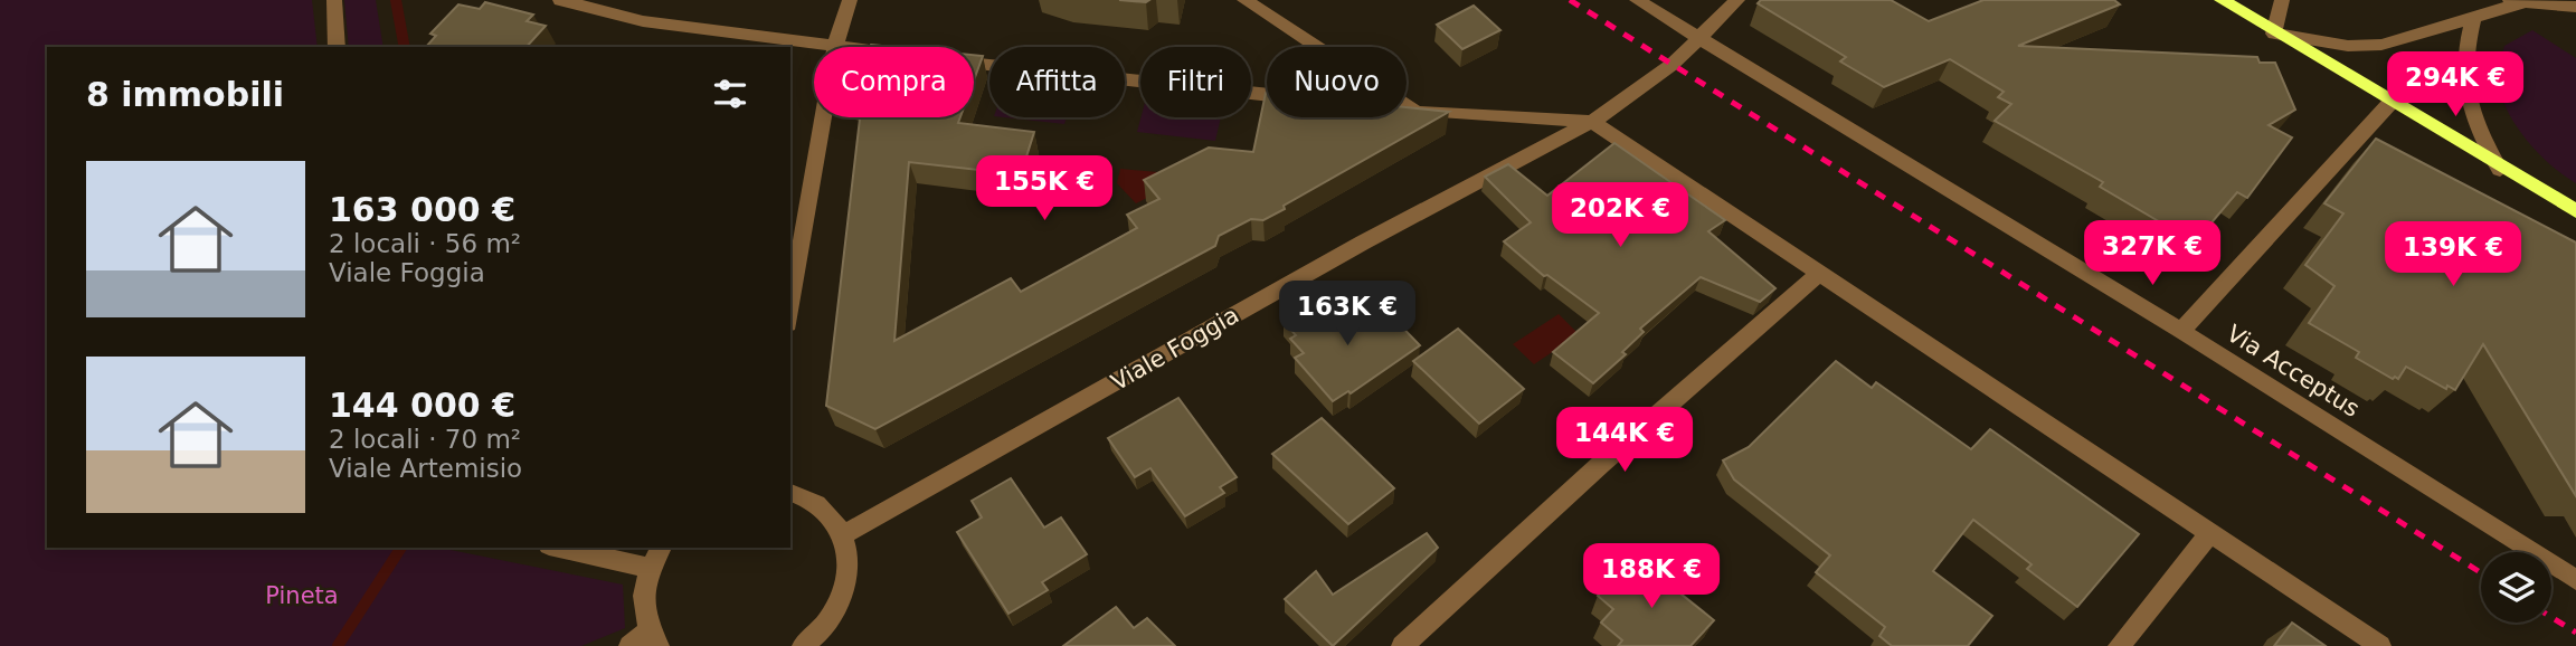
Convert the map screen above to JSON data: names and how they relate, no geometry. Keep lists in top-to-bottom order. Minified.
{"streets":{"street":["Viale Foggia","Via Acceptus"]},"crossings":[["Viale Foggia","Via Acceptus"]],"parks":["Pineta"],"page":{"chip":["Compra","Affitta","Filtri","Nuovo"],"heading":"8 immobili","price":["294K €","155K €","202K €","327K €","139K €","163K €","144K €","188K €"],"list":[{"name":"163 000 €","note":"2 locali · 56 m² · Viale Foggia"},{"name":"144 000 €","note":"2 locali · 70 m² · Viale Artemisio"}]}}
